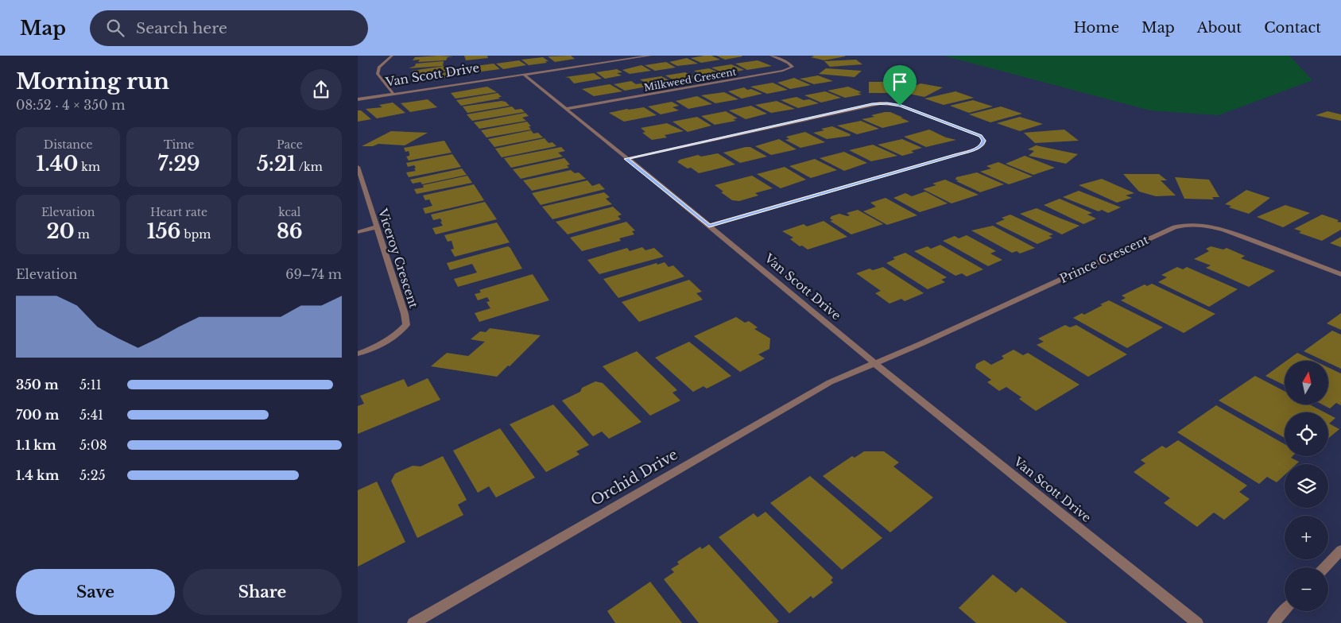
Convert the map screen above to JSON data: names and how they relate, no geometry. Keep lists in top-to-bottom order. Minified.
{"streets":{"street":["Van Scott Drive","Milkweed Crescent","Viceroy Crescent","Prince Crescent","Orchid Drive"]},"crossings":[["Van Scott Drive","Milkweed Crescent"],["Van Scott Drive","Prince Crescent"],["Van Scott Drive","Orchid Drive"],["Prince Crescent","Orchid Drive"]],"north":"top","page":{"header":"Map","search":"Search here","nav":["Home","Map","About","Contact"],"heading":["Morning run","08:52 · 4 × 350 m"],"stats":[["Distance","1.40 km"],["Time","7:29"],["Pace","5:21 /km"],["Elevation","20 m"],["Heart rate","156 bpm"],["kcal","86"]],"chart":["Elevation","69–74 m"],"map_buttons":["+","−"],"list":[{"name":"350 m","note":"5:11"},{"name":"700 m","note":"5:41"},{"name":"1.1 km","note":"5:08"},{"name":"1.4 km","note":"5:25"}],"buttons":["Save","Share"]}}
